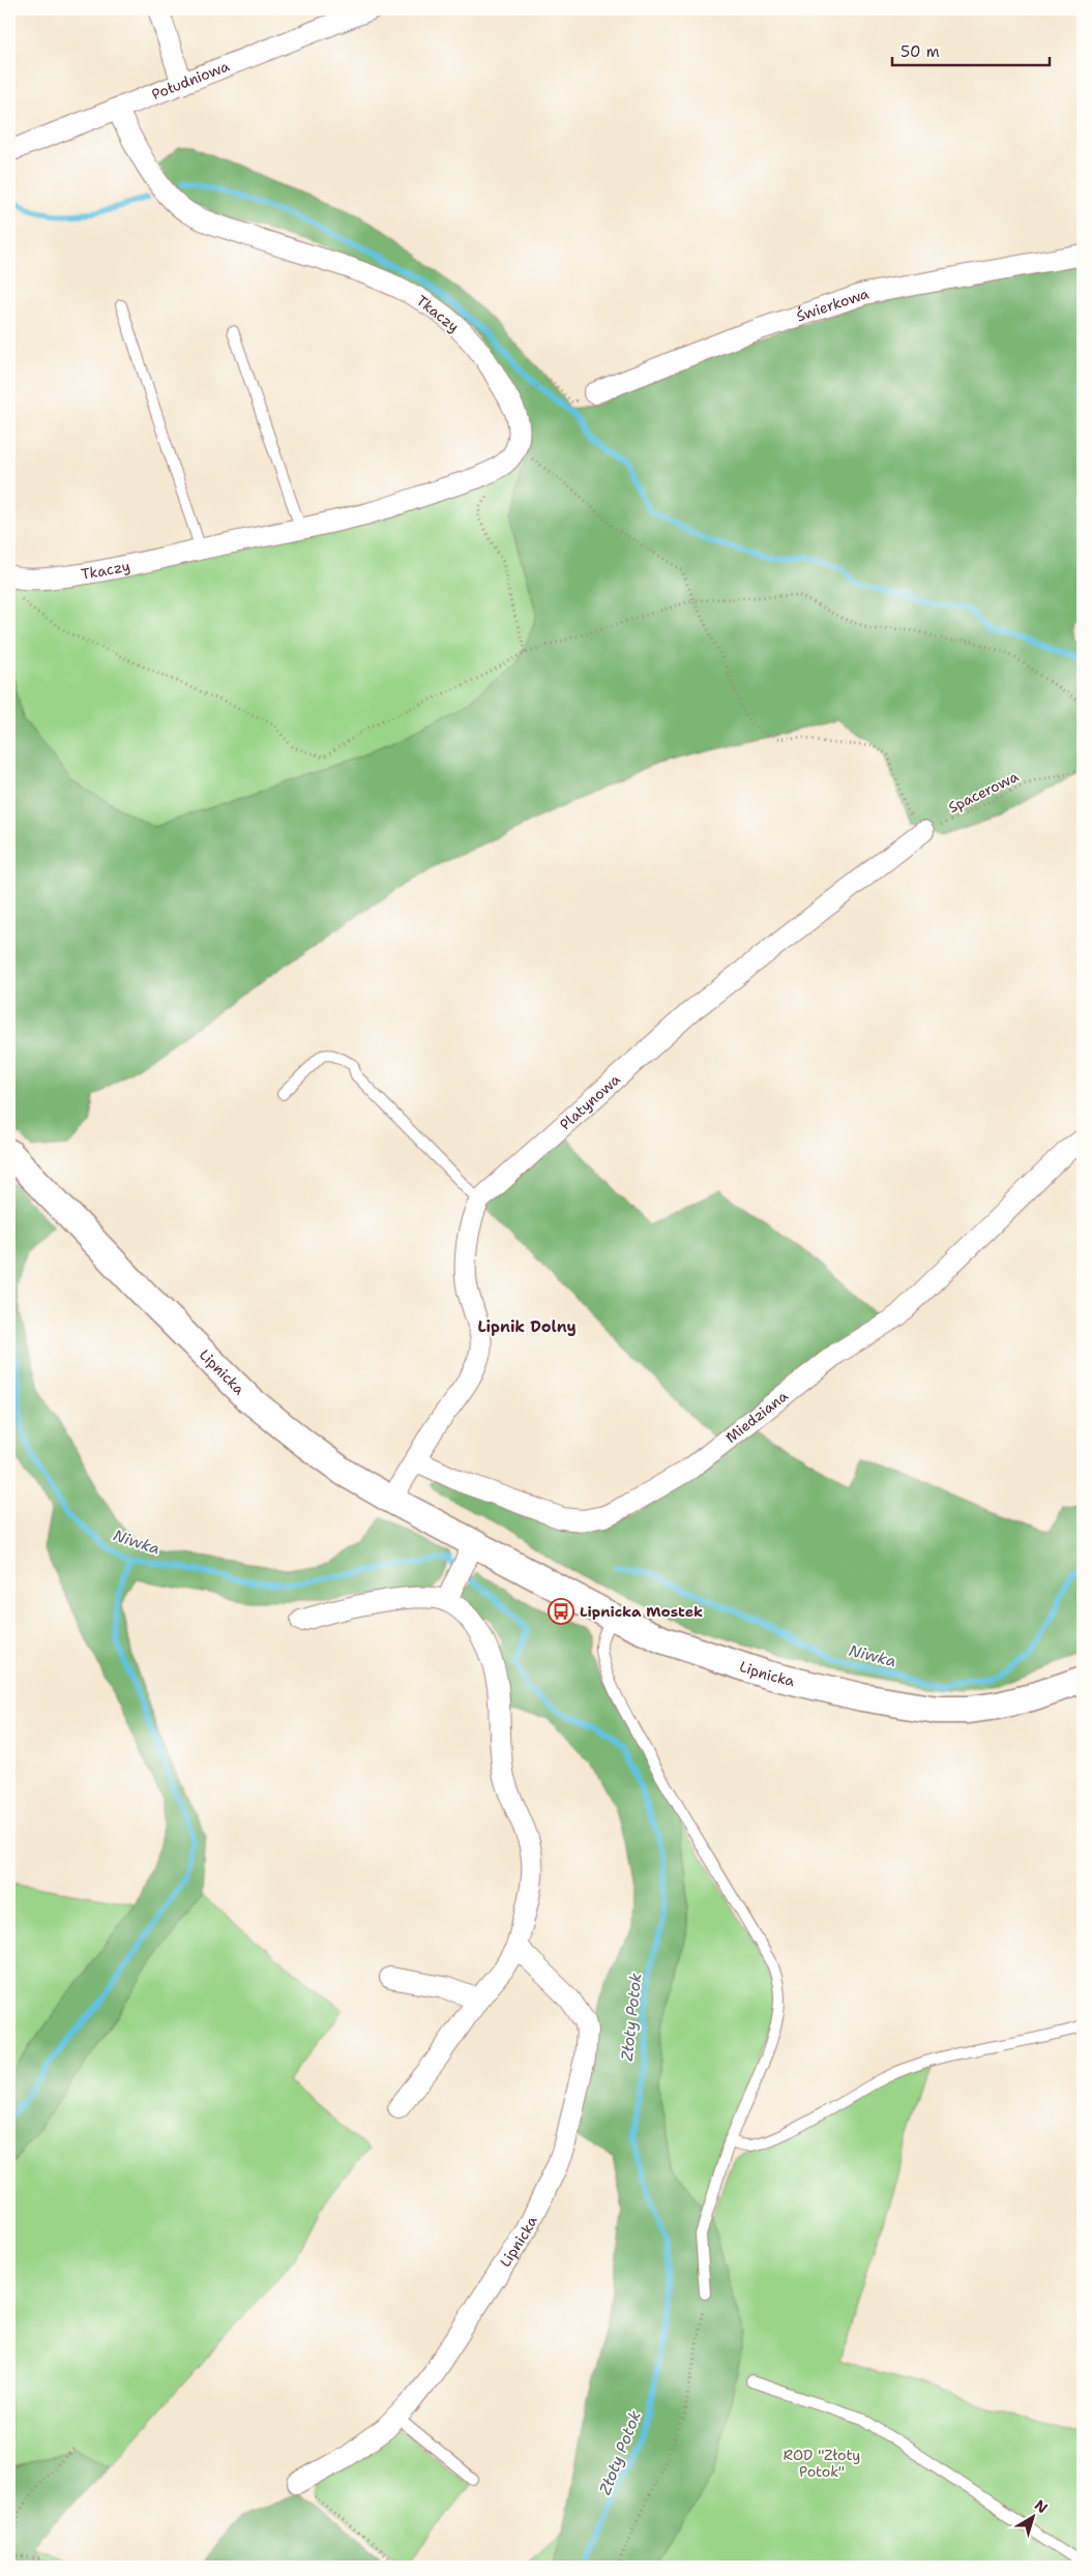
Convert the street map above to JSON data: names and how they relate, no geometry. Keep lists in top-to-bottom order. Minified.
{"streets":{"street":["Południowa","Świerkowa","Tkaczy","Platynowa","Lipnicka","Miedziana"],"path":["Spacerowa"]},"crossings":[["Południowa","Tkaczy"],["Spacerowa","Platynowa"]],"districts":["Lipnik Dolny"],"water":["Niwka","Złoty Potok"],"parks":["ROD \"Złoty Potok\""],"places":{"bus stop":["Lipnicka Mostek"]},"scale_bar":"50 m","north":"top right"}
